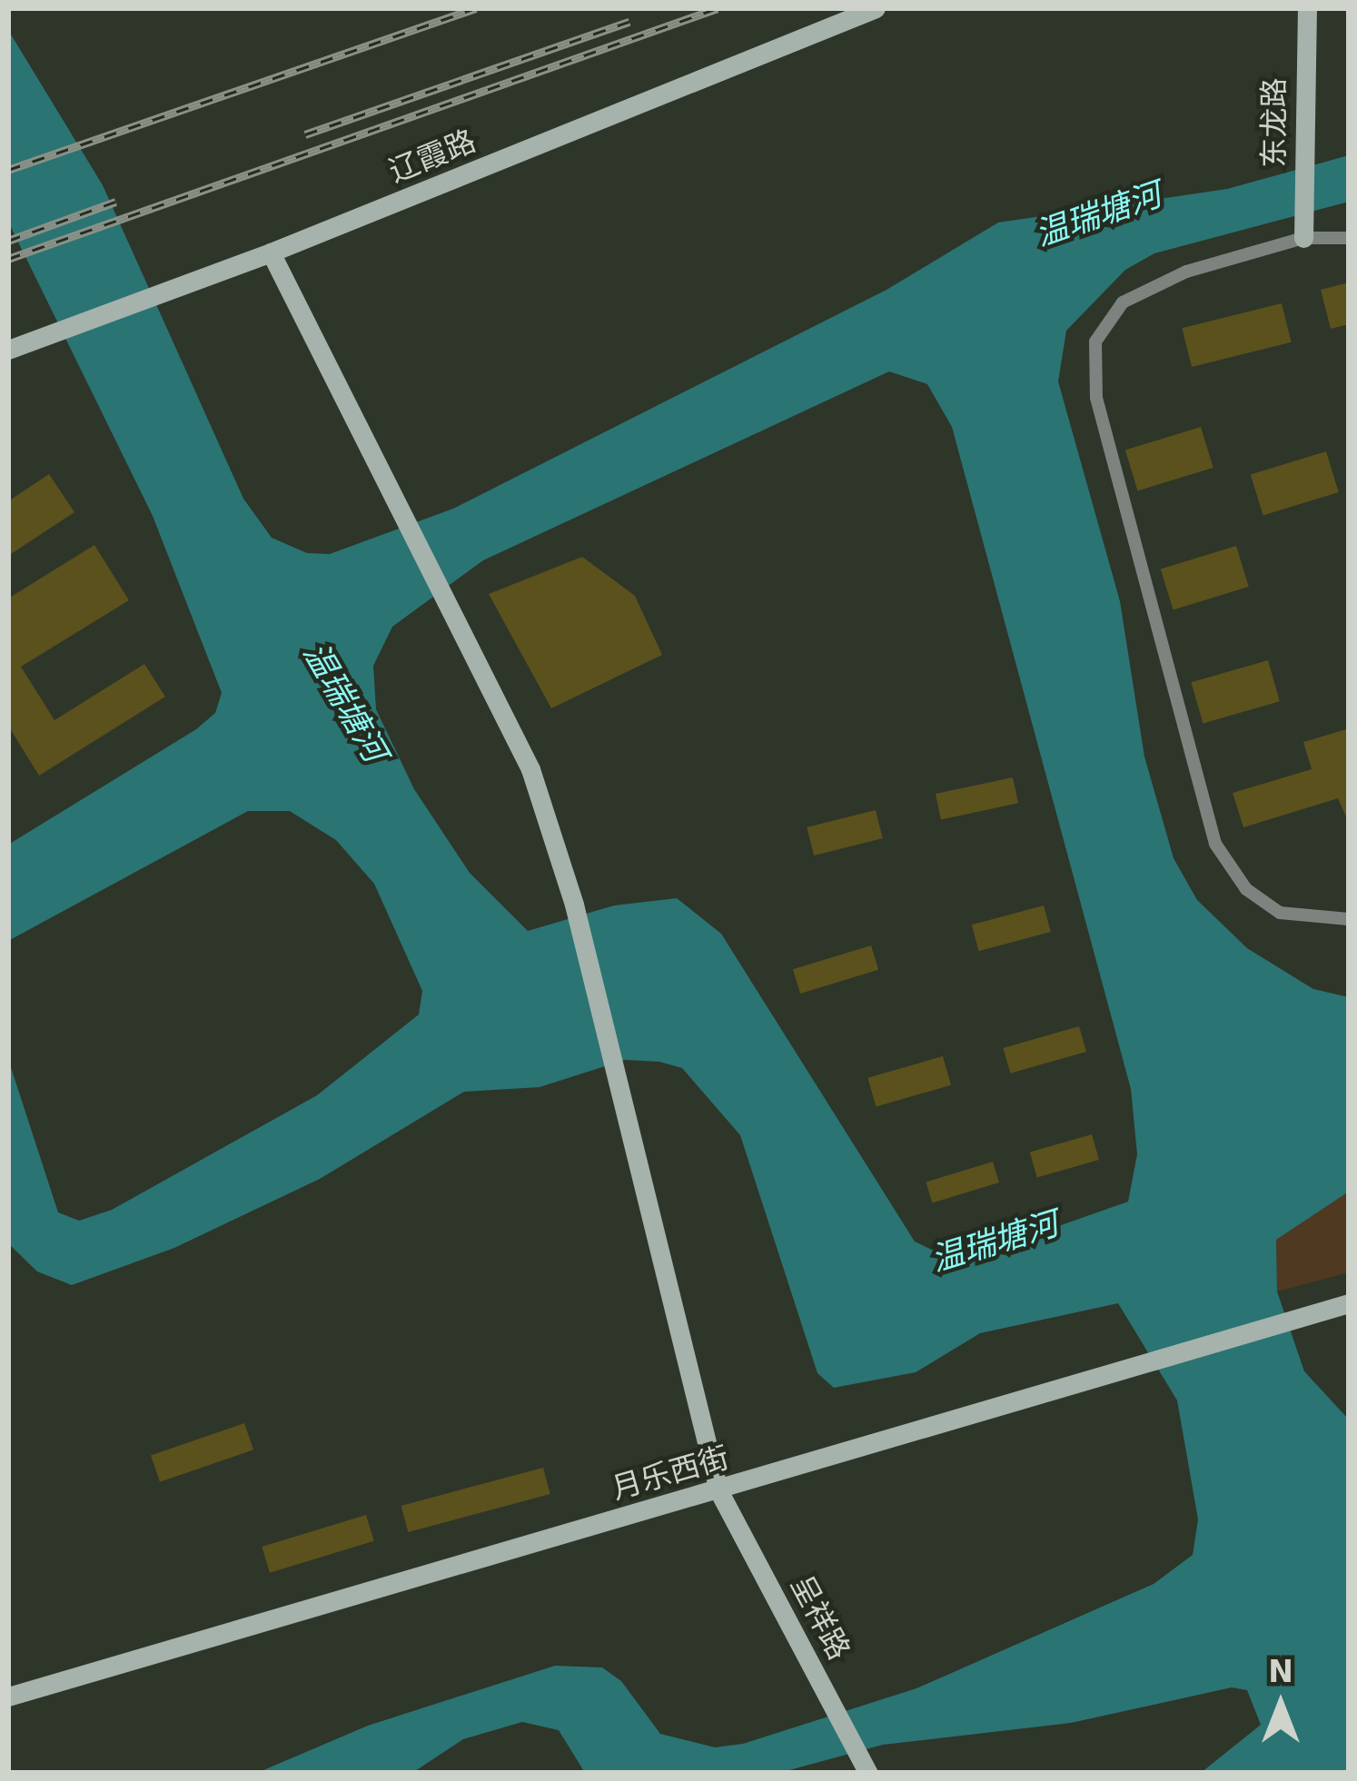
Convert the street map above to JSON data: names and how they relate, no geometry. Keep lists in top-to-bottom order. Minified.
{"streets":{"street":["东龙路","辽霞路","月乐西街","呈祥路"]},"crossings":[["辽霞路","呈祥路"],["月乐西街","呈祥路"]],"water":["温瑞塘河"],"north":"top"}
